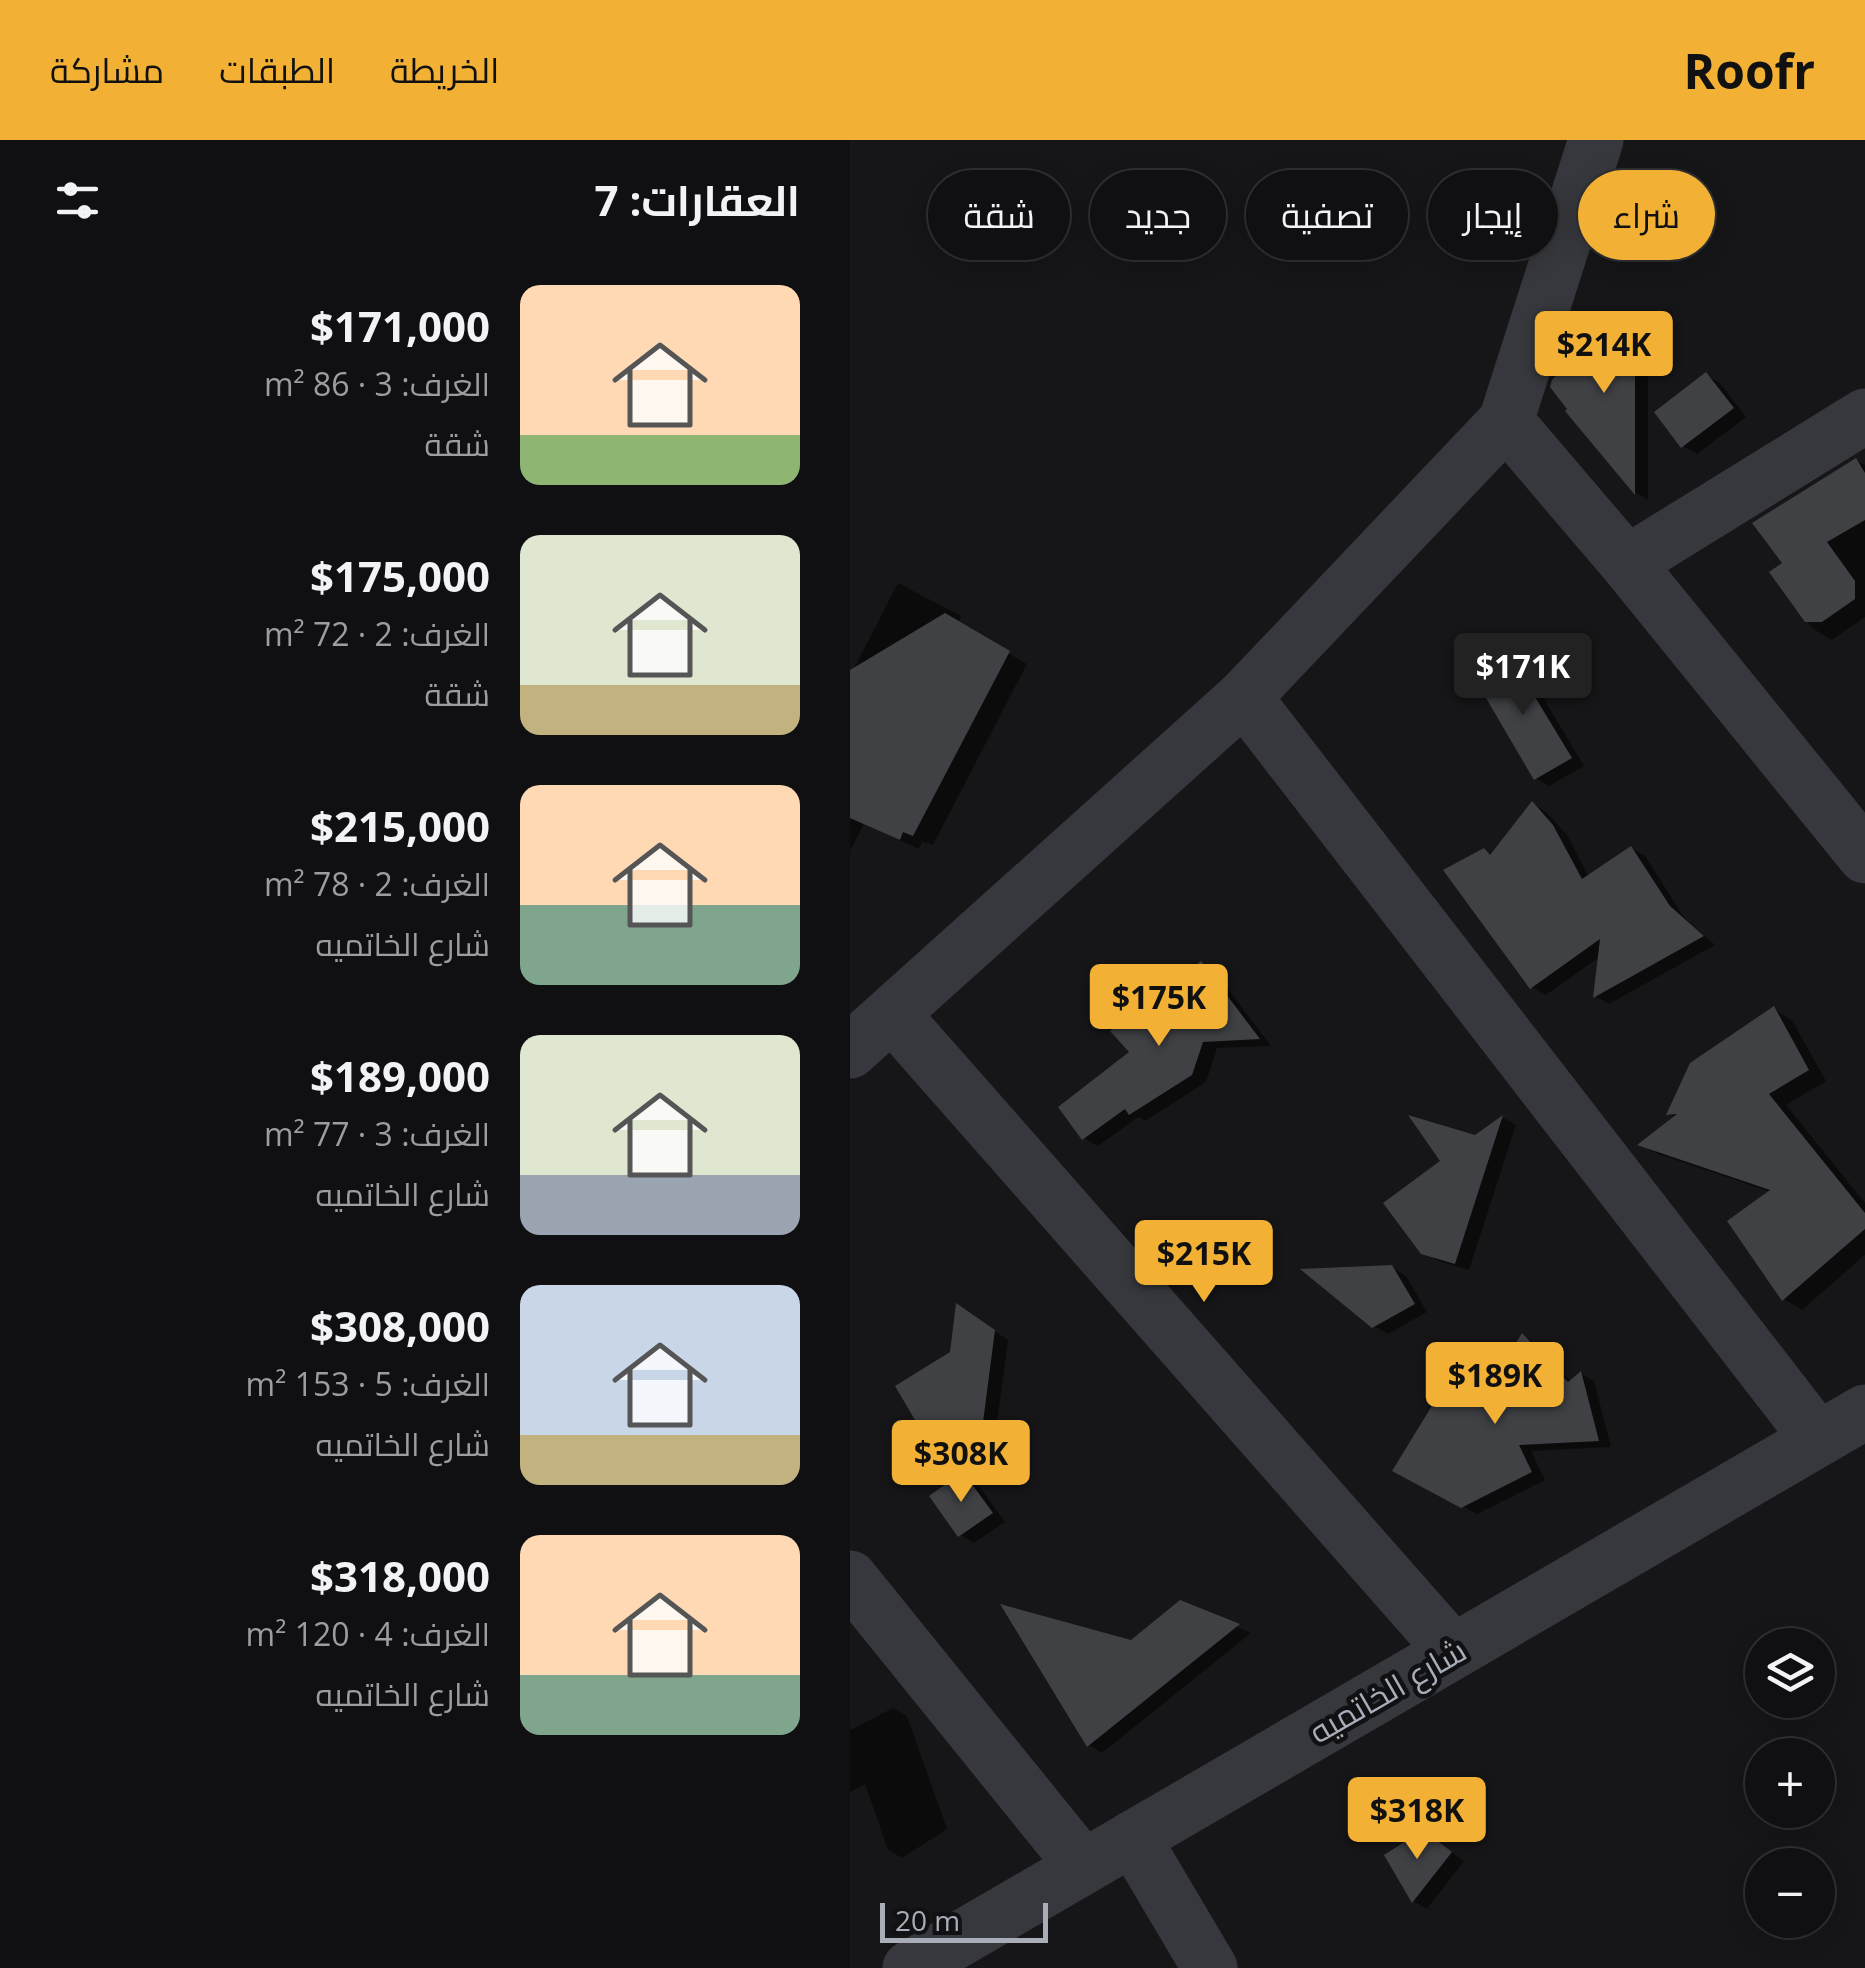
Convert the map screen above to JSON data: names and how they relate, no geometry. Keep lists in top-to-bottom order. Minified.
{"streets":{"street":["شارع الخاتميه"]},"scale_bar":"20 m","page":{"header":"Roofr","nav":["الخريطة","الطبقات","مشاركة"],"heading":"العقارات: 7","chip":["شراء","إيجار","تصفية","جديد","شقة"],"list":[{"name":"$171,000","note":"الغرف: 3 · 86 m² · شقة"},{"name":"$175,000","note":"الغرف: 2 · 72 m² · شقة"},{"name":"$215,000","note":"الغرف: 2 · 78 m² · شارع الخاتميه"},{"name":"$189,000","note":"الغرف: 3 · 77 m² · شارع الخاتميه"},{"name":"$308,000","note":"الغرف: 5 · 153 m² · شارع الخاتميه"},{"name":"$318,000","note":"الغرف: 4 · 120 m² · شارع الخاتميه"}],"price":["$214K","$171K","$175K","$215K","$189K","$308K","$318K"],"map_buttons":["+","−"],"scale":"20 m"}}
